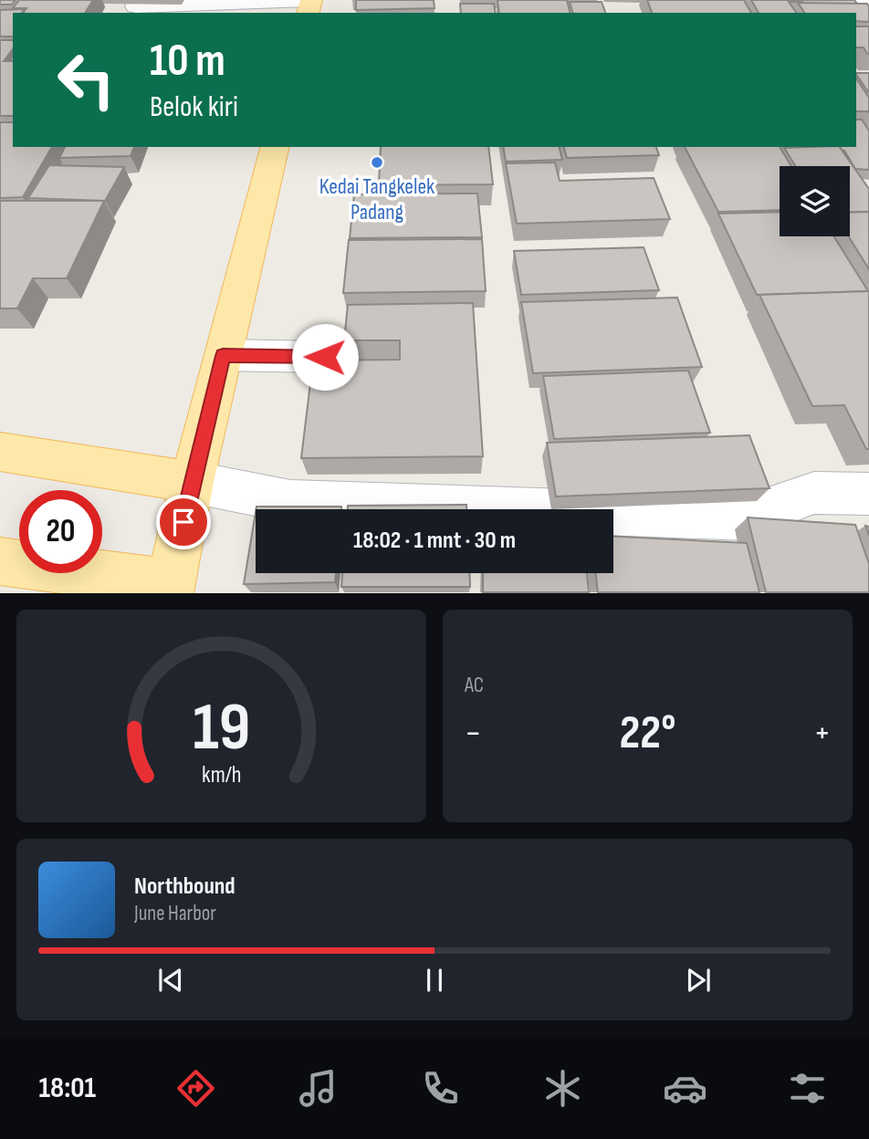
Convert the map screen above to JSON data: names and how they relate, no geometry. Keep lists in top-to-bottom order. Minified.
{"places":["Kedai Tangkelek Padang"],"page":{"turn":["10 m","Belok kiri"],"limit":"20","trip":"18:02 · 1 mnt · 30 m","tile":"AC","heat":["−","22°","+"],"song":["Northbound","June Harbor"],"tabs":"18:01","gauge":["19","km/h"]}}
